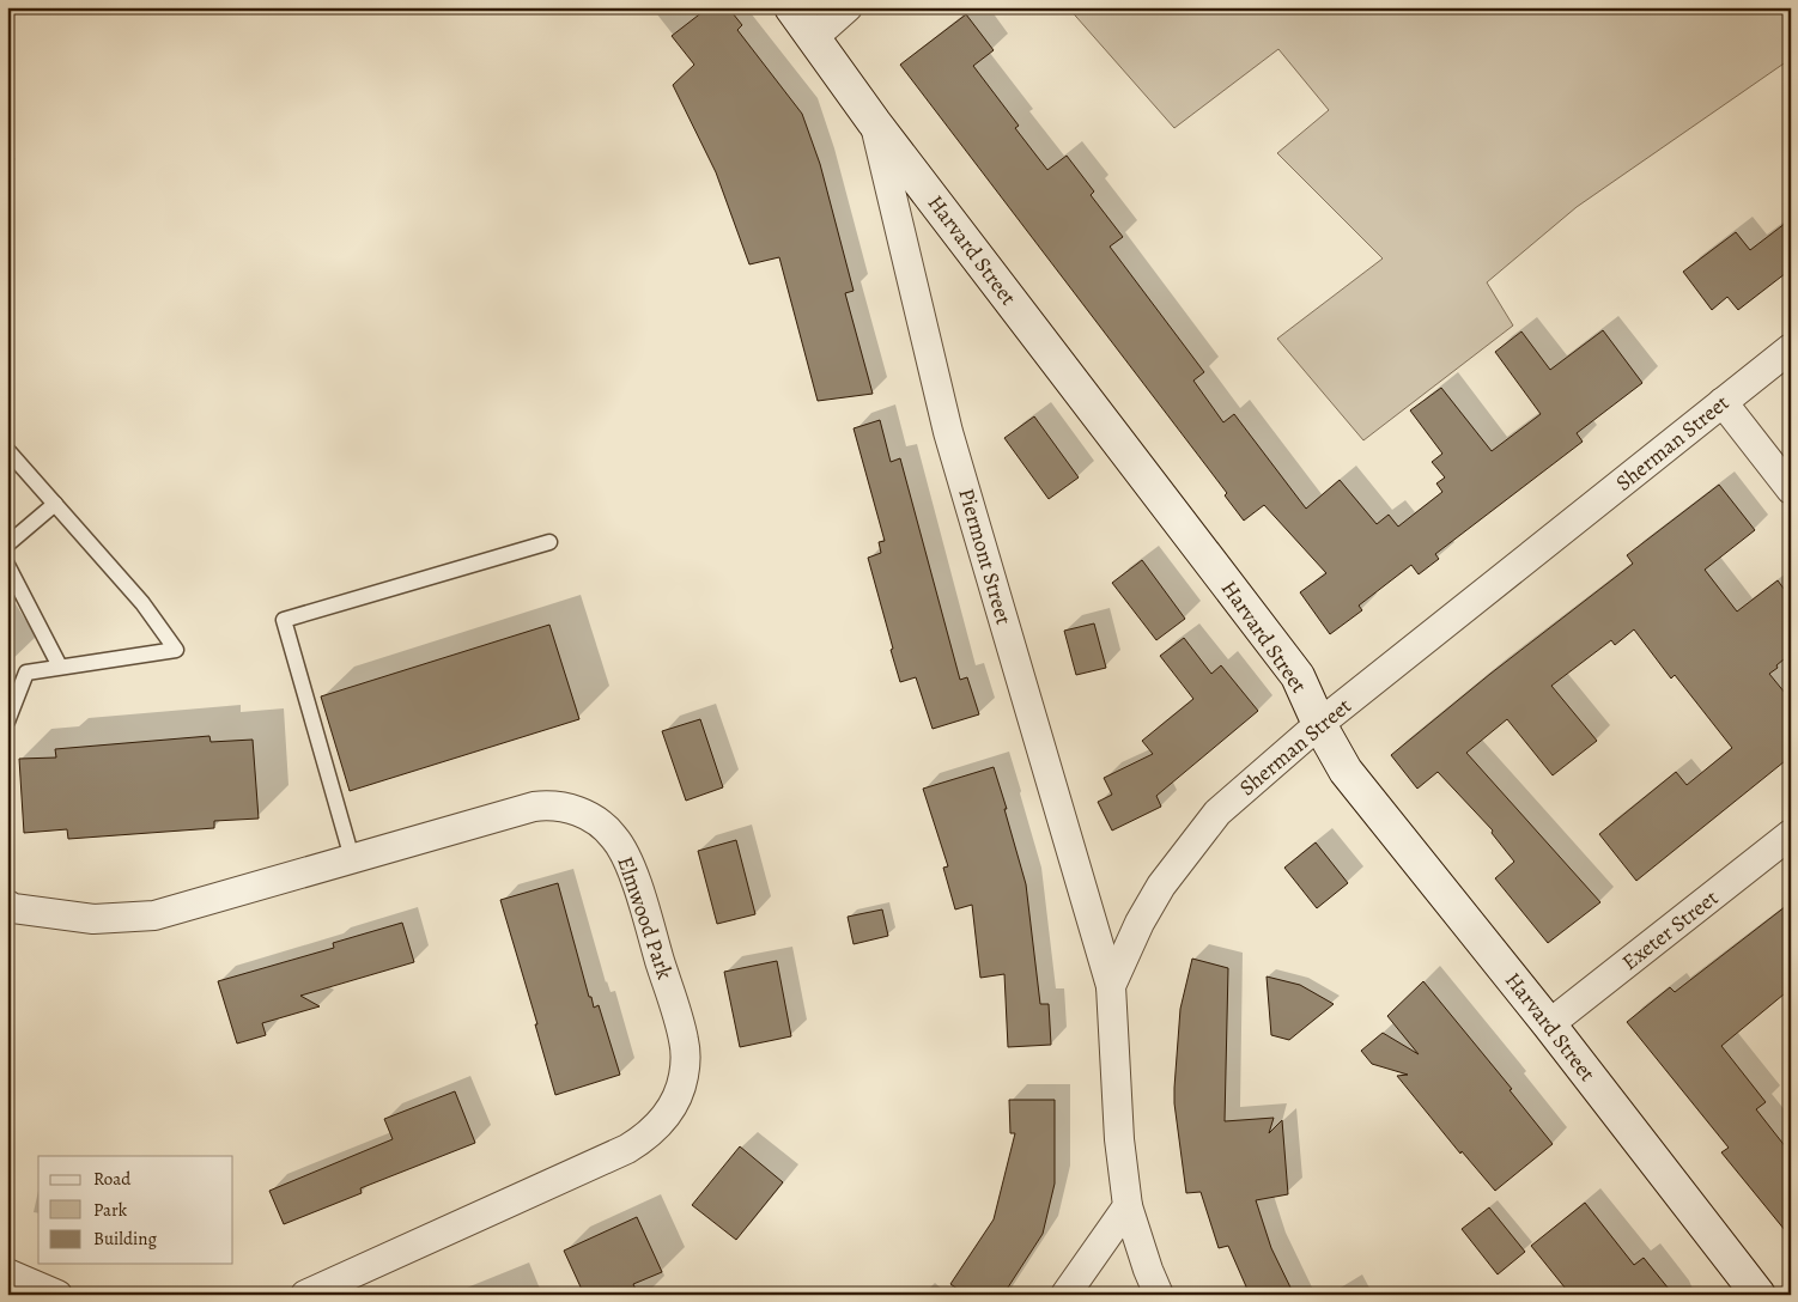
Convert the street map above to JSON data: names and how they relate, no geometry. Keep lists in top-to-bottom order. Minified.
{"streets":{"street":["Harvard Street","Sherman Street","Piermont Street","Elmwood Park","Exeter Street"]},"crossings":[["Harvard Street","Sherman Street"],["Harvard Street","Piermont Street"],["Harvard Street","Exeter Street"],["Sherman Street","Piermont Street"]],"legend":["Road","Park","Building"]}
